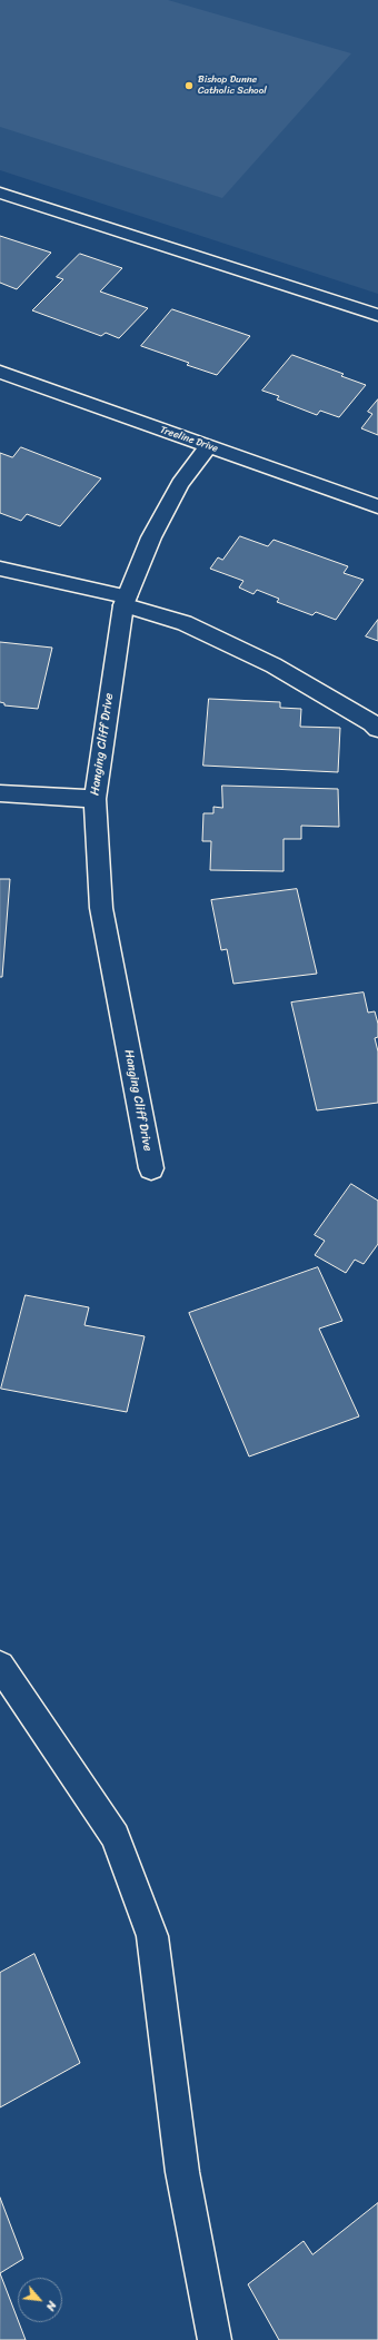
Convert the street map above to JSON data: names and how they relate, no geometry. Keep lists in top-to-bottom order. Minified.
{"streets":{"street":["Treeline Drive","Hanging Cliff Drive"]},"crossings":[["Treeline Drive","Hanging Cliff Drive"]],"places":["Bishop Dunne Catholic School"],"north":"bottom right"}
